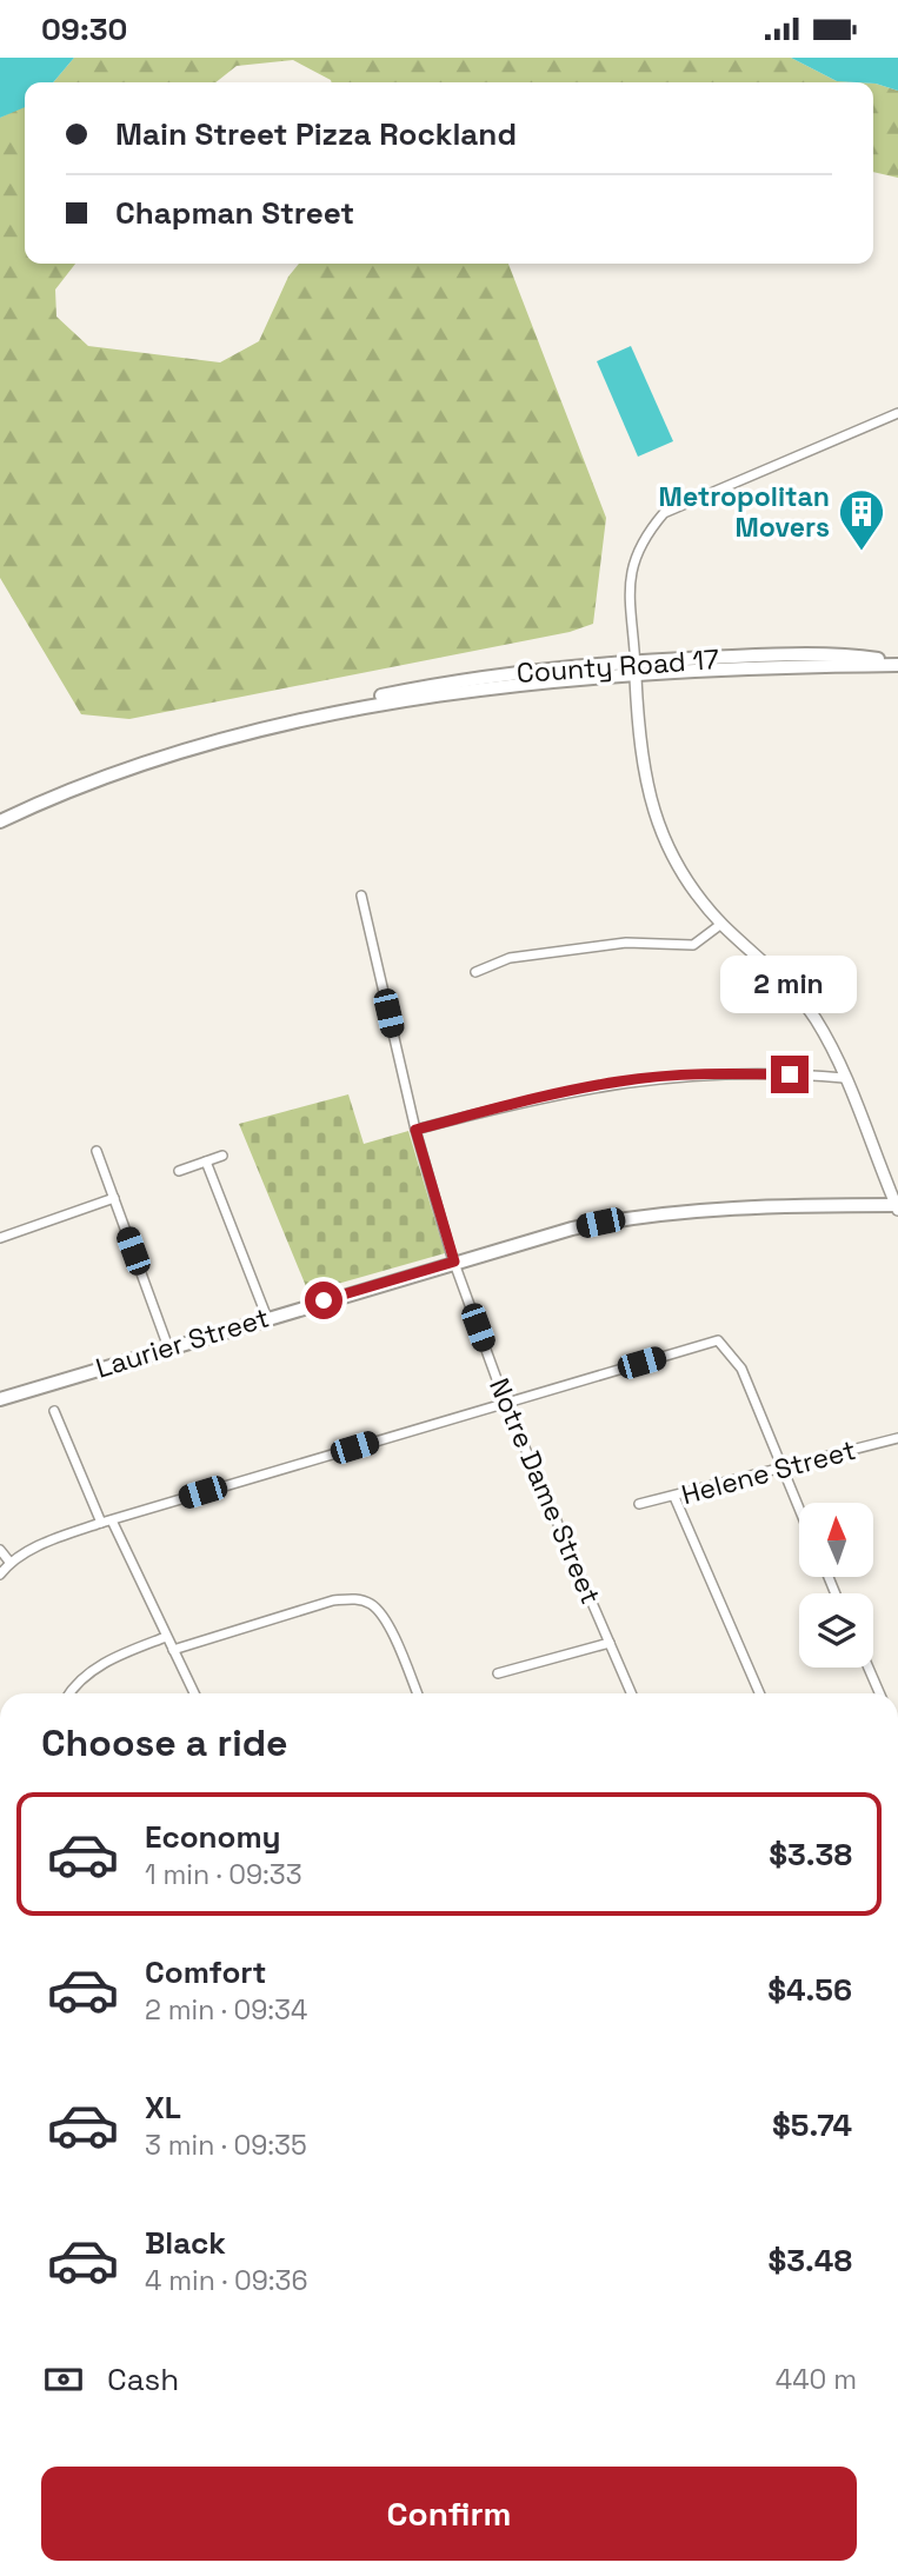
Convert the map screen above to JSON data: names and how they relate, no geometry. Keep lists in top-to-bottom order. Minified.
{"streets":{"main road":["County Road 17","Laurier Street"],"street":["Helene Street","Notre Dame Street"]},"crossings":[["Laurier Street","Notre Dame Street"]],"places":{"building":["Metropolitan Movers"]},"north":"top","page":{"status":"09:30","banner":["Main Street Pizza Rockland","Chapman Street"],"bubble":"2 min","heading":"Choose a ride","list":[{"name":"Economy","note":"1 min · 09:33","value":"$3.38"},{"name":"Comfort","note":"2 min · 09:34","value":"$4.56"},{"name":"XL","note":"3 min · 09:35","value":"$5.74"},{"name":"Black","note":"4 min · 09:36","value":"$3.48"}],"pay":["Cash","440 m"],"buttons":"Confirm"}}
